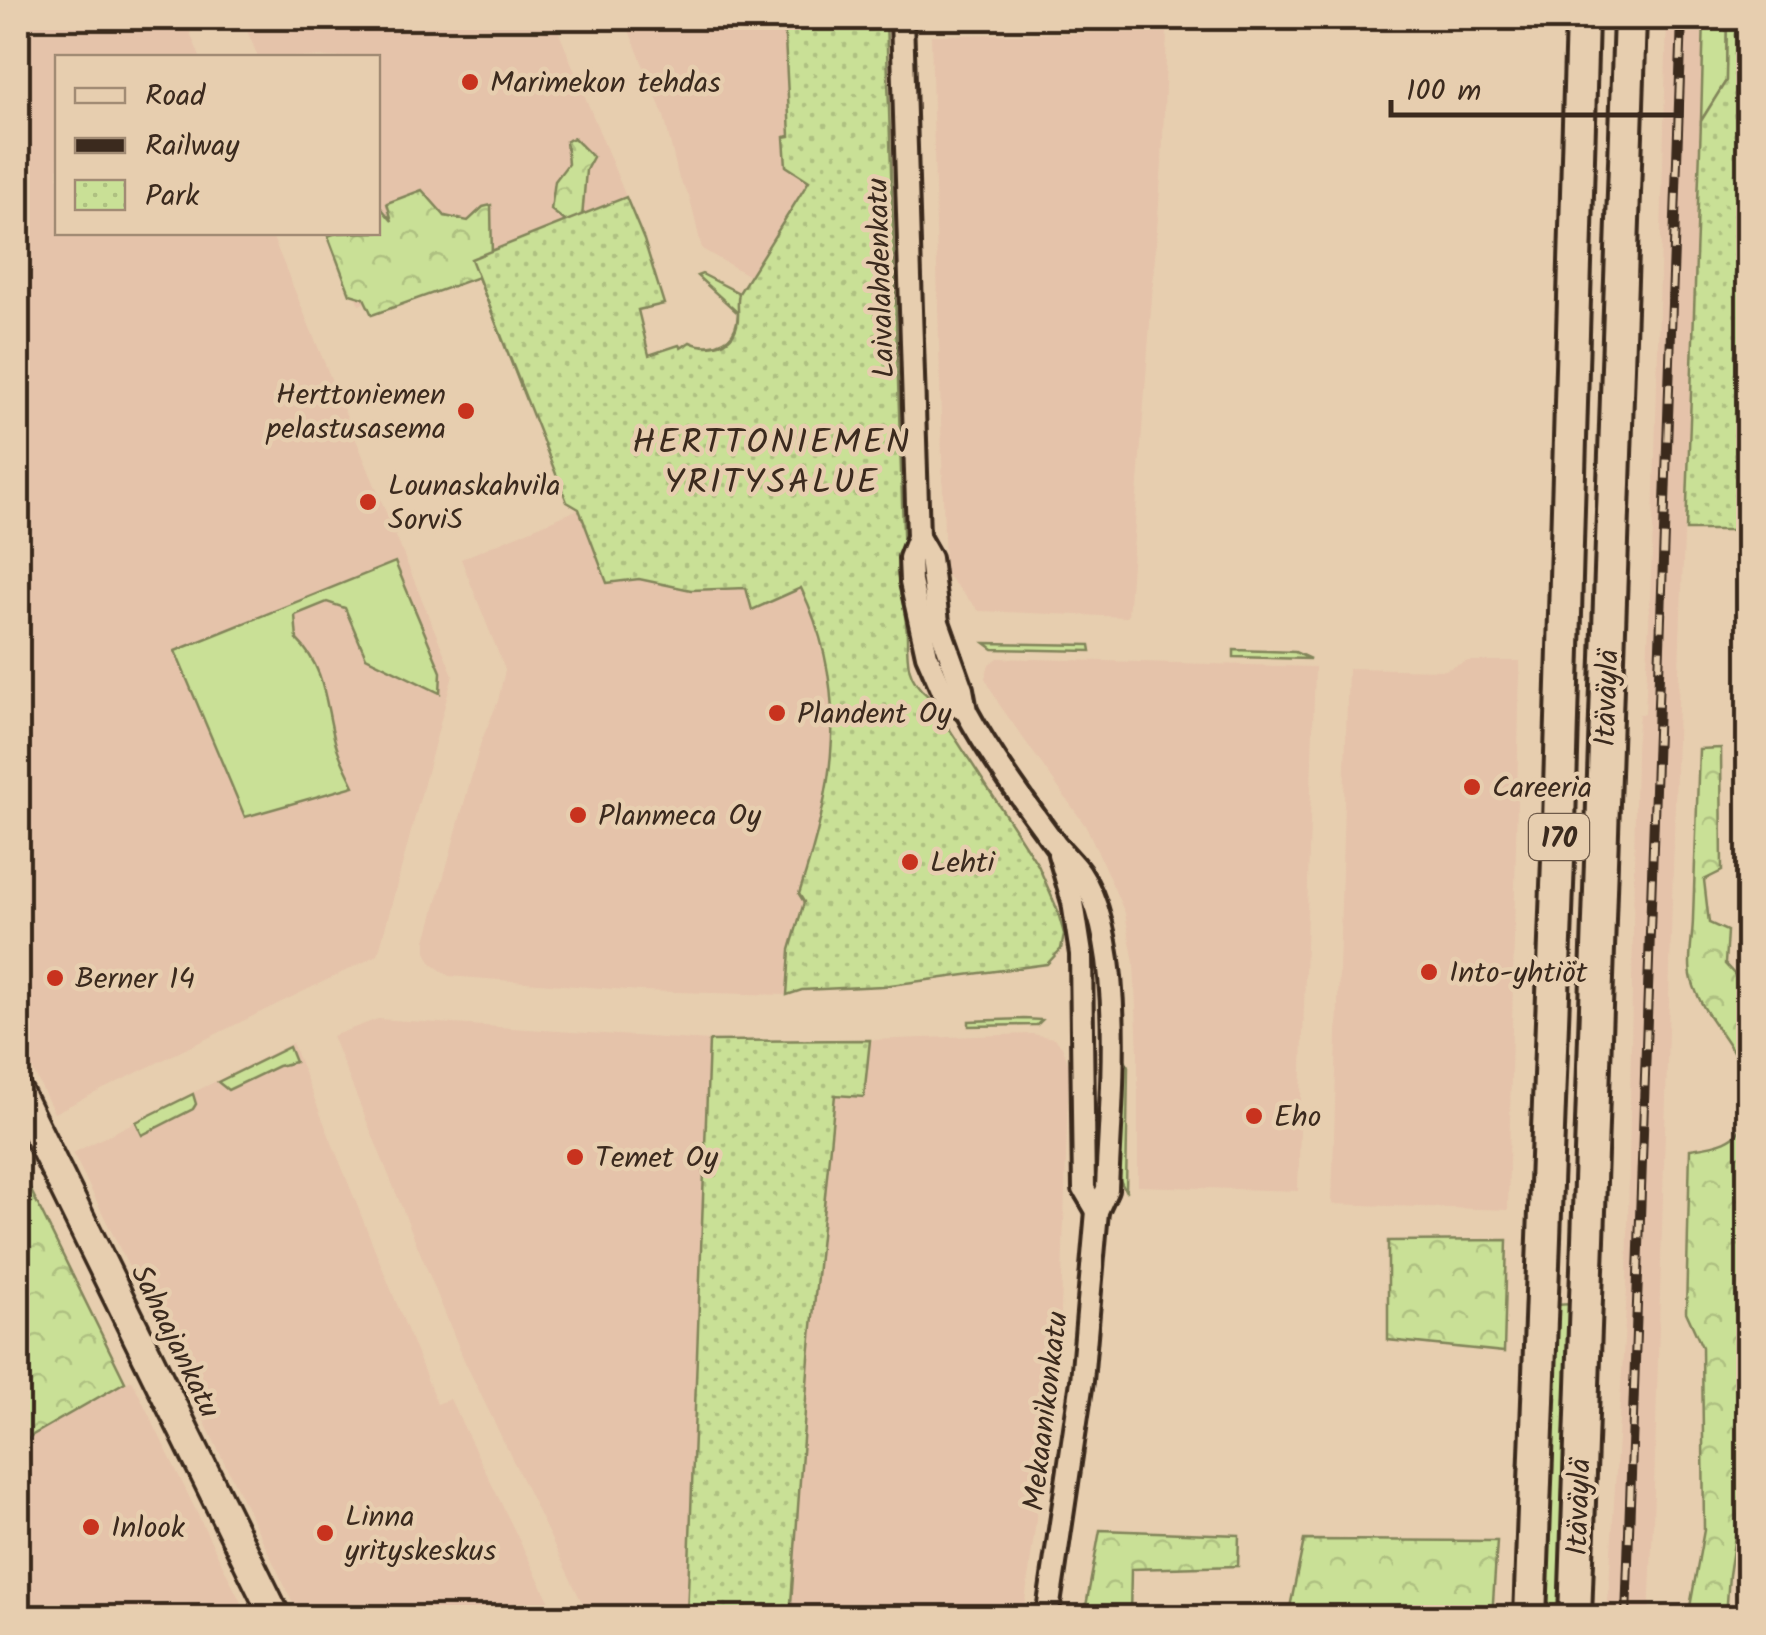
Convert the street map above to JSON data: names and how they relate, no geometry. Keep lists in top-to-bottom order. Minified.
{"streets":{"highway":["Itäväylä","170"],"main road":["Sahaajankatu"],"street":["Laivalahdenkatu","Mekaanikonkatu"]},"crossings":[["Laivalahdenkatu","Mekaanikonkatu"]],"districts":["HERTTONIEMEN YRITYSALUE"],"places":["Marimekon tehdas","Herttoniemen pelastusasema","Lounaskahvila SorviS","Plandent Oy","Careeria","Planmeca Oy","Lehti","Into-yhtiöt","Berner 14","Eho","Temet Oy","Inlook","Linna yrityskeskus"],"legend":["Road","Railway","Park"],"scale_bar":"100 m"}
